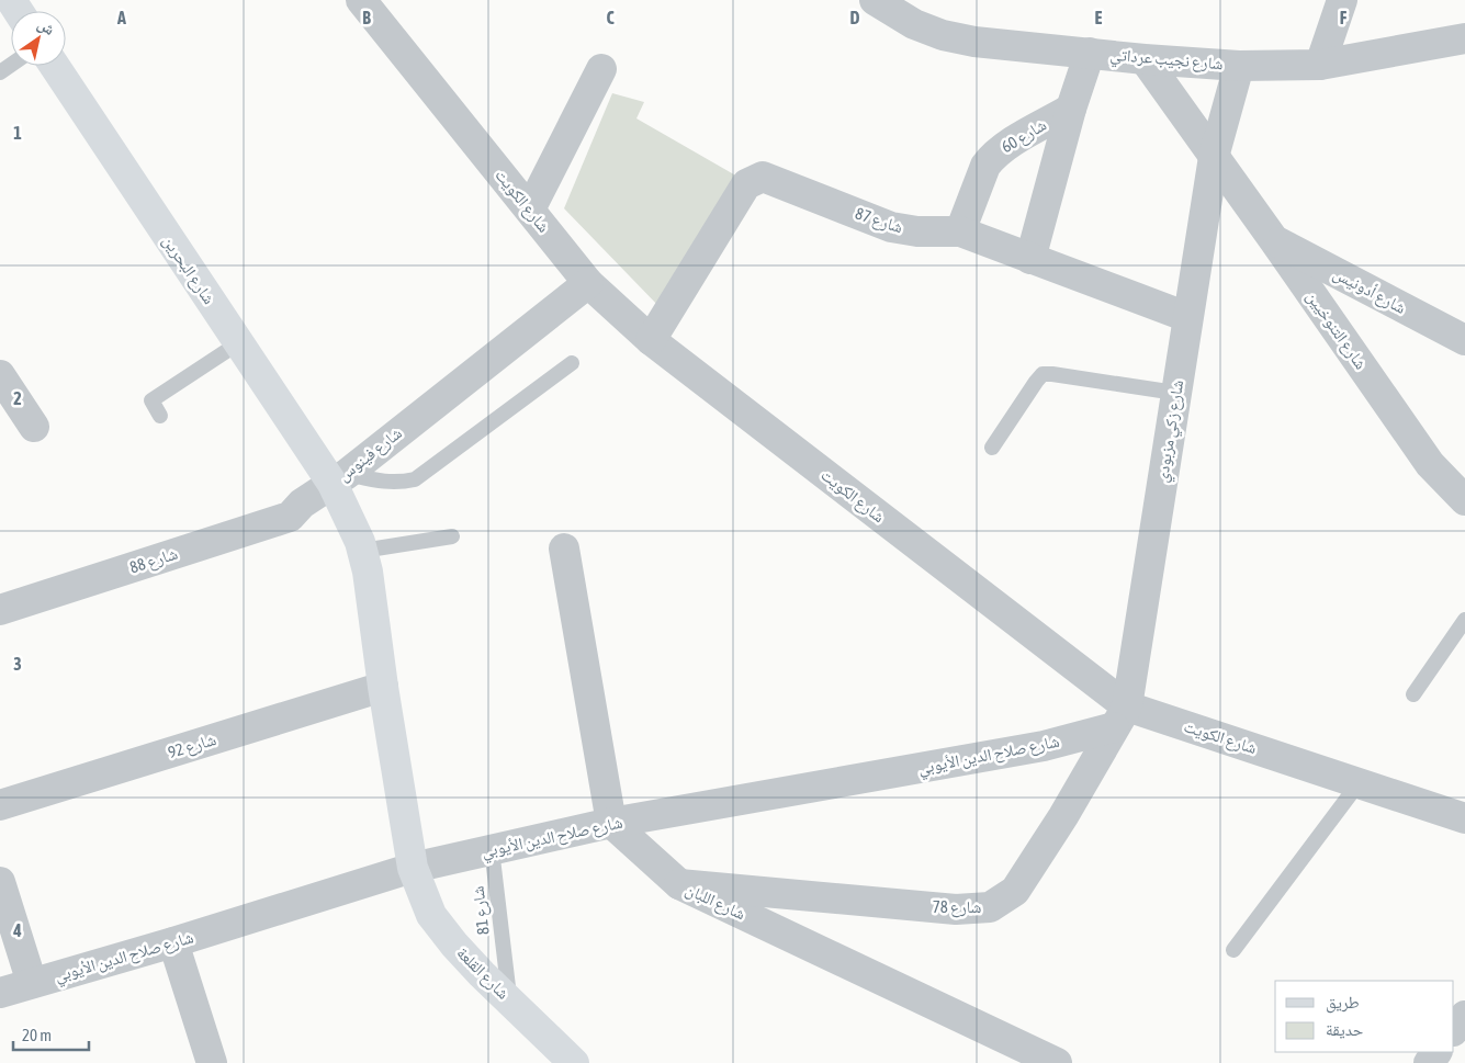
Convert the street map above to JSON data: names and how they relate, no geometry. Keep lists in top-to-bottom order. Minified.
{"streets":{"main road":["شارع البحرين","شارع فينوس","شارع القلعة"],"street":["شارع نجيب عرداتي","شارع 60","شارع الكويت","شارع 87","شارع أدونيس","شارع التنوخيين","شارع زكي مزبودي","شارع 88","شارع 92","شارع صلاح الدين الأيوبي","شارع اللبان","شارع 78"],"lane":["شارع 81"]},"crossings":[["شارع نجيب عرداتي","شارع 60"],["شارع نجيب عرداتي","شارع زكي مزبودي"],["شارع 60","شارع 87"],["شارع الكويت","شارع 87"],["شارع الكويت","شارع زكي مزبودي"],["شارع الكويت","شارع فينوس"],["شارع الكويت","شارع صلاح الدين الأيوبي"],["شارع الكويت","شارع 78"],["شارع 87","شارع زكي مزبودي"],["شارع البحرين","شارع فينوس"],["شارع البحرين","شارع 88"],["شارع أدونيس","شارع التنوخيين"],["شارع التنوخيين","شارع زكي مزبودي"],["شارع زكي مزبودي","شارع صلاح الدين الأيوبي"],["شارع زكي مزبودي","شارع 78"],["شارع فينوس","شارع 88"],["شارع فينوس","شارع 92"],["شارع فينوس","شارع صلاح الدين الأيوبي"],["شارع فينوس","شارع القلعة"],["شارع صلاح الدين الأيوبي","شارع اللبان"],["شارع صلاح الدين الأيوبي","شارع 78"],["شارع صلاح الدين الأيوبي","شارع 81"],["شارع صلاح الدين الأيوبي","شارع القلعة"],["شارع اللبان","شارع 78"],["شارع 81","شارع القلعة"]],"legend":["طريق","حديقة"],"scale_bar":"20 m","north":"top right","grid":{"columns":["A","B","C","D","E","F"],"rows":["1","2","3","4"]}}
